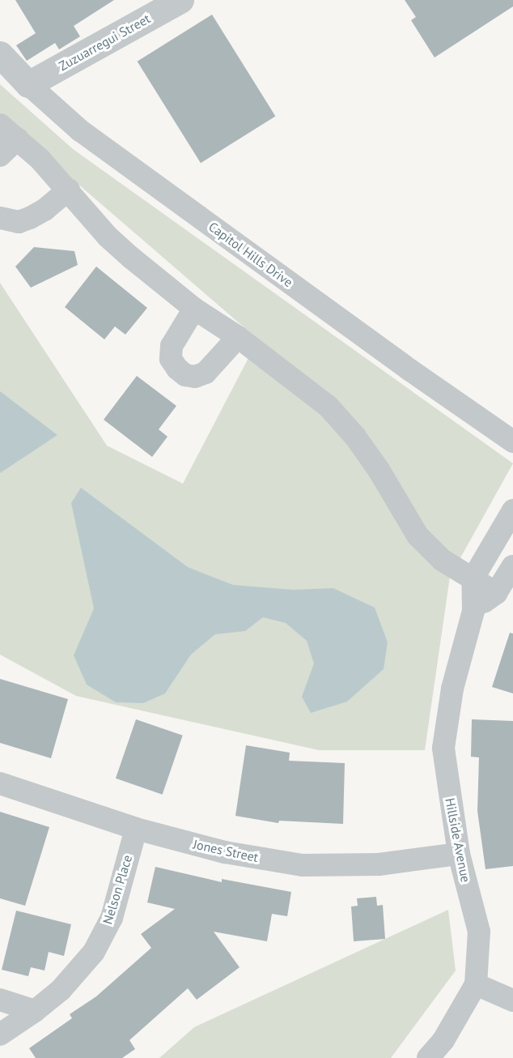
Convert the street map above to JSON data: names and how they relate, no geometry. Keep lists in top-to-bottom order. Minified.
{"streets":{"street":["Zuzuarregui Street","Capitol Hills Drive","Hillside Avenue","Jones Street","Nelson Place"]},"crossings":[["Zuzuarregui Street","Capitol Hills Drive"],["Hillside Avenue","Jones Street"],["Jones Street","Nelson Place"]]}
